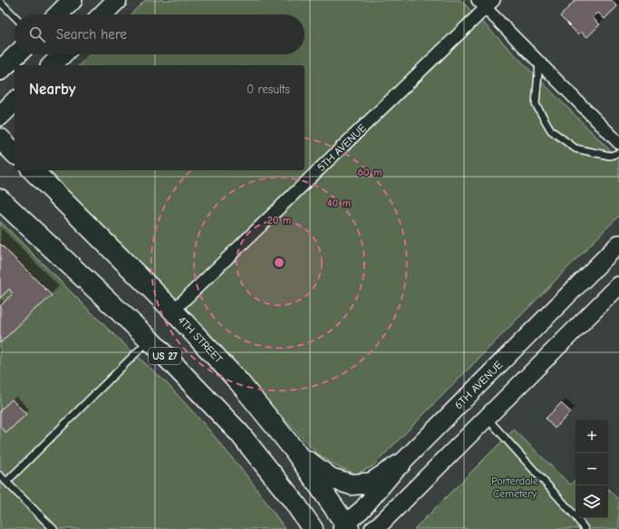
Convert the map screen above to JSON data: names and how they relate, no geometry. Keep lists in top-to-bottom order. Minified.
{"streets":{"highway":["4TH STREET","US 27"],"main road":["6TH AVENUE"],"street":["5TH AVENUE"]},"crossings":[["5TH AVENUE","4TH STREET"],["4TH STREET","6TH AVENUE"]],"parks":["Porterdale Cemetery"],"page":{"search":"Search here","heading":["Nearby","0 results"],"map_buttons":["+","−"]},"rings":["60 m","40 m","20 m"]}
